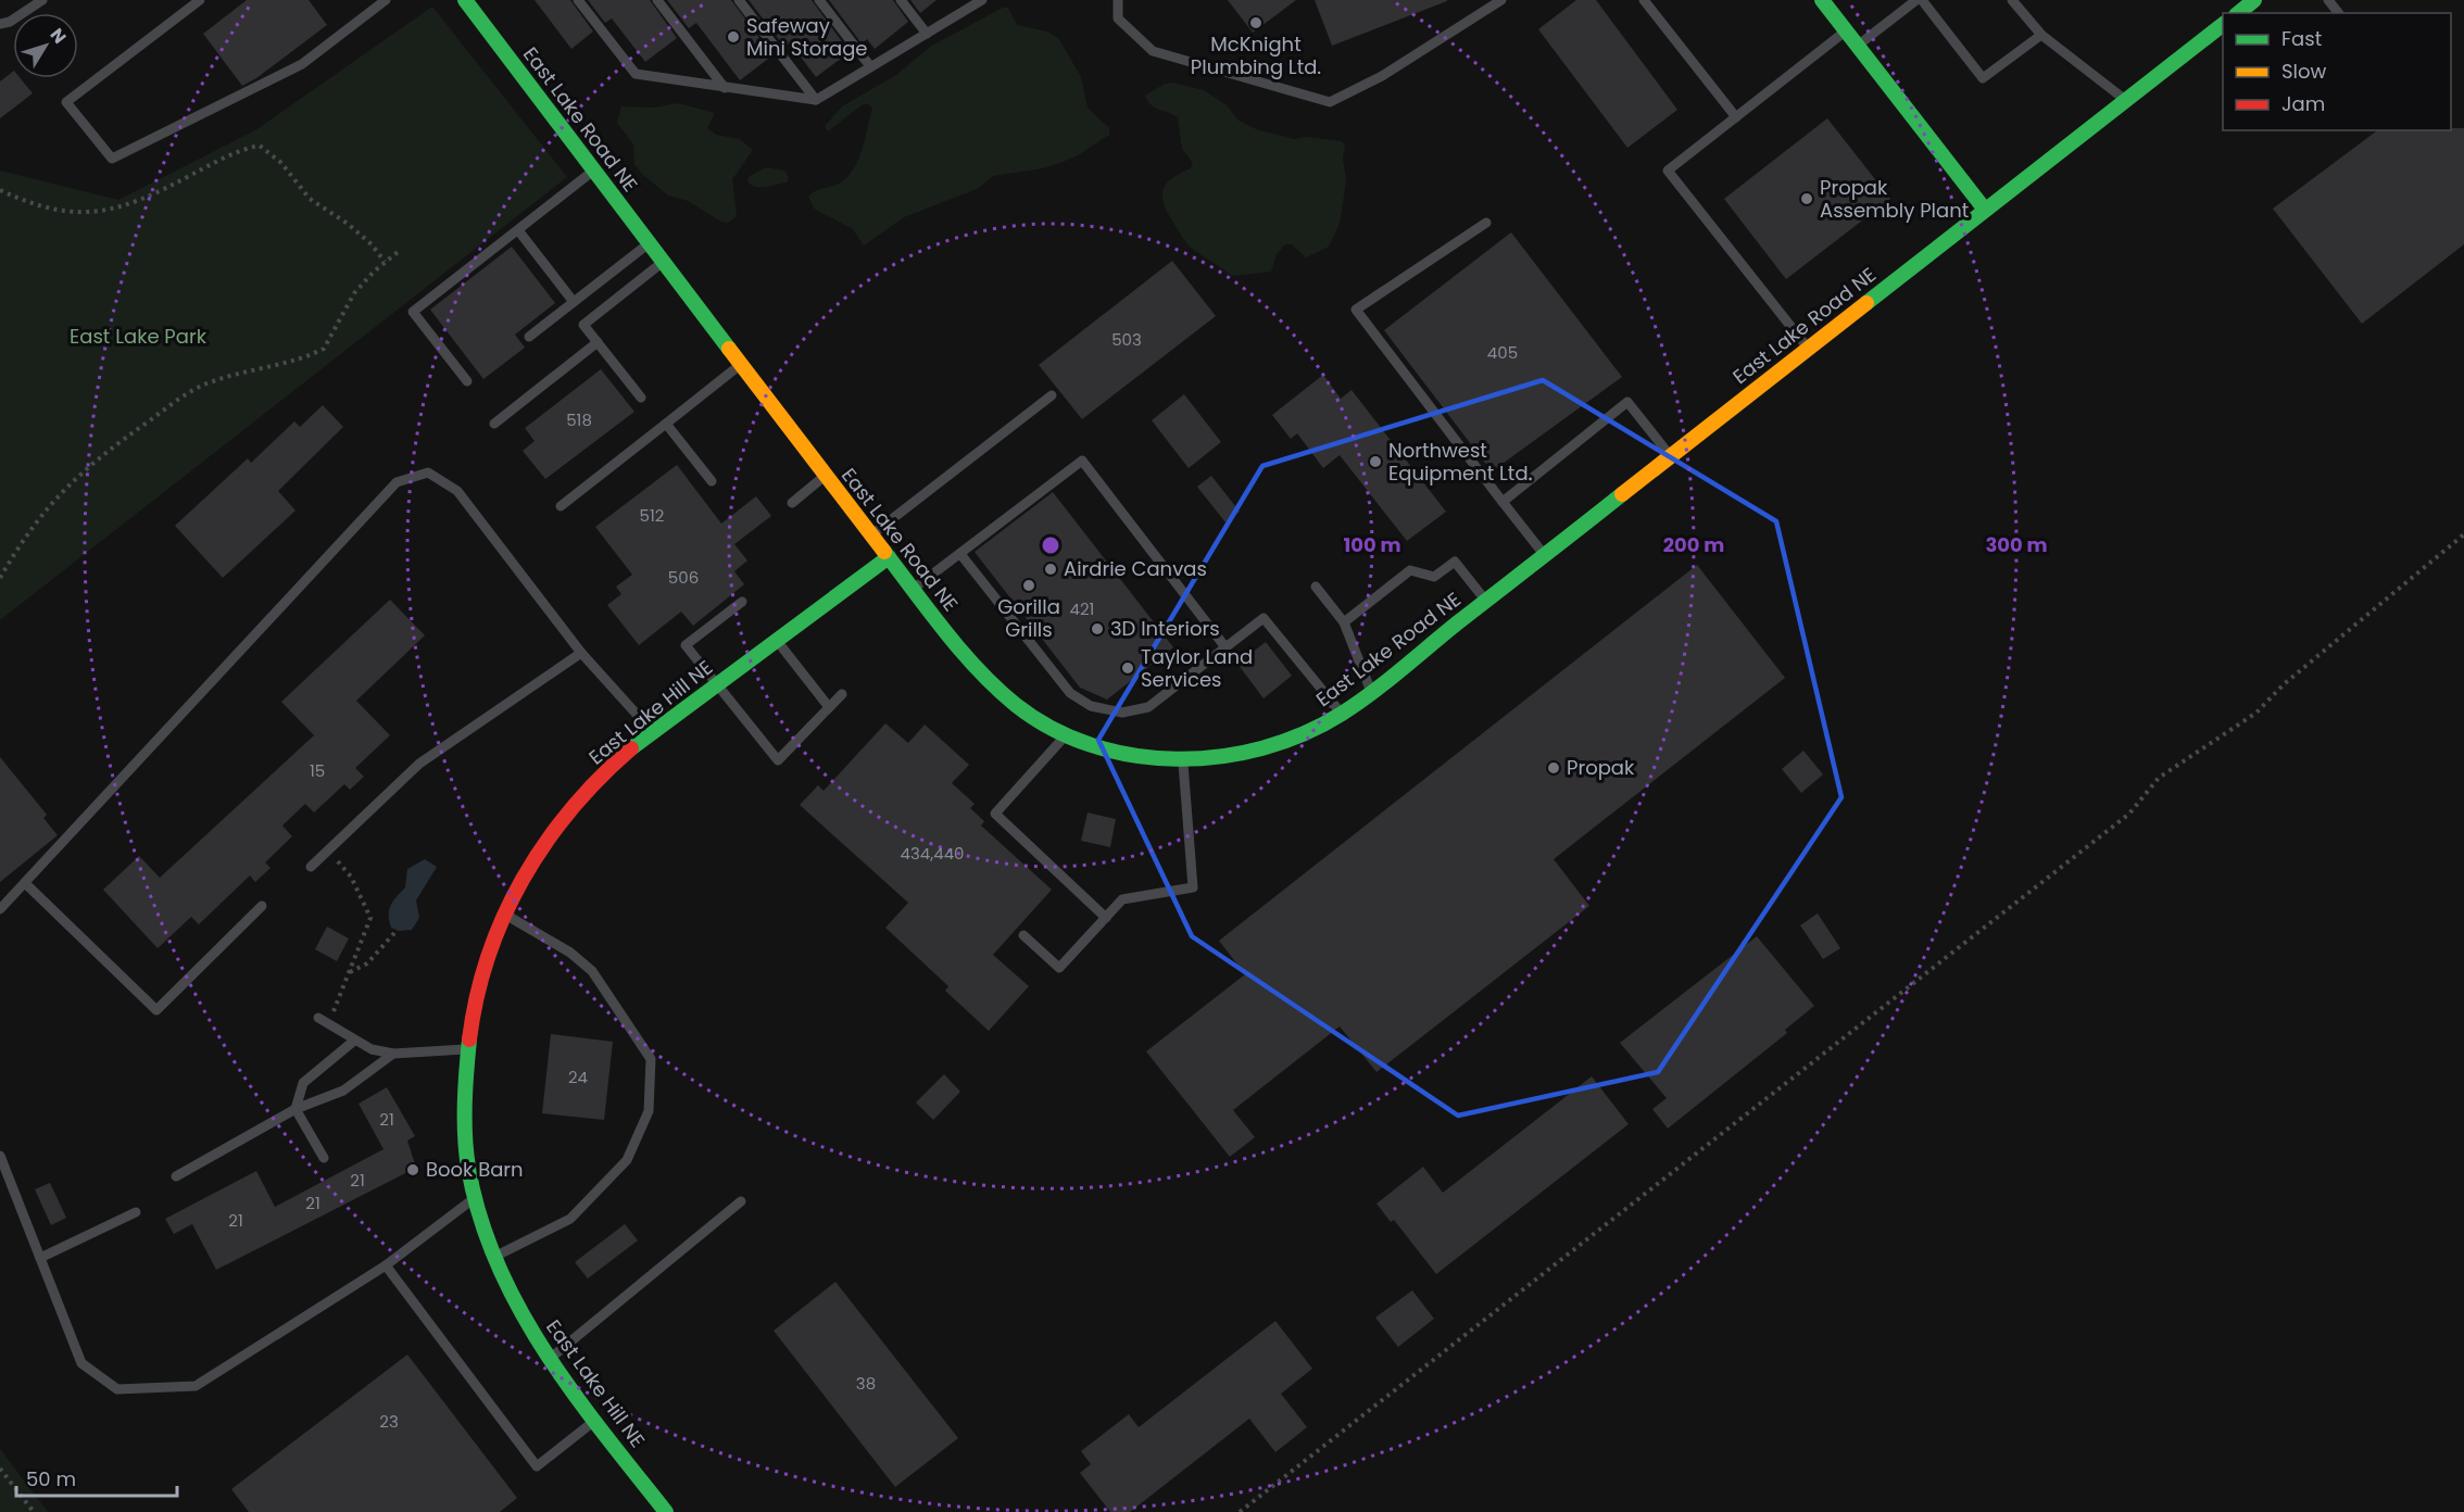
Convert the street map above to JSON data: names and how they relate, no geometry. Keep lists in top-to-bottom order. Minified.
{"streets":{"street":["East Lake Road NE","East Lake Hill NE"]},"crossings":[["East Lake Road NE","East Lake Hill NE"]],"parks":["East Lake Park"],"places":["McKnight Plumbing Ltd.","Safeway Mini Storage","Propak Assembly Plant","Northwest Equipment Ltd.","Airdrie Canvas","Gorilla Grills","3D Interiors","Taylor Land Services","Propak","Book Barn"],"house_numbers":["503","405","518","512","506","421","15","434,440","24","21","21","21","21","38","23"],"legend":["Fast","Slow","Jam"],"scale_bar":"50 m","north":"top right","rings":["100 m","200 m","300 m"]}
